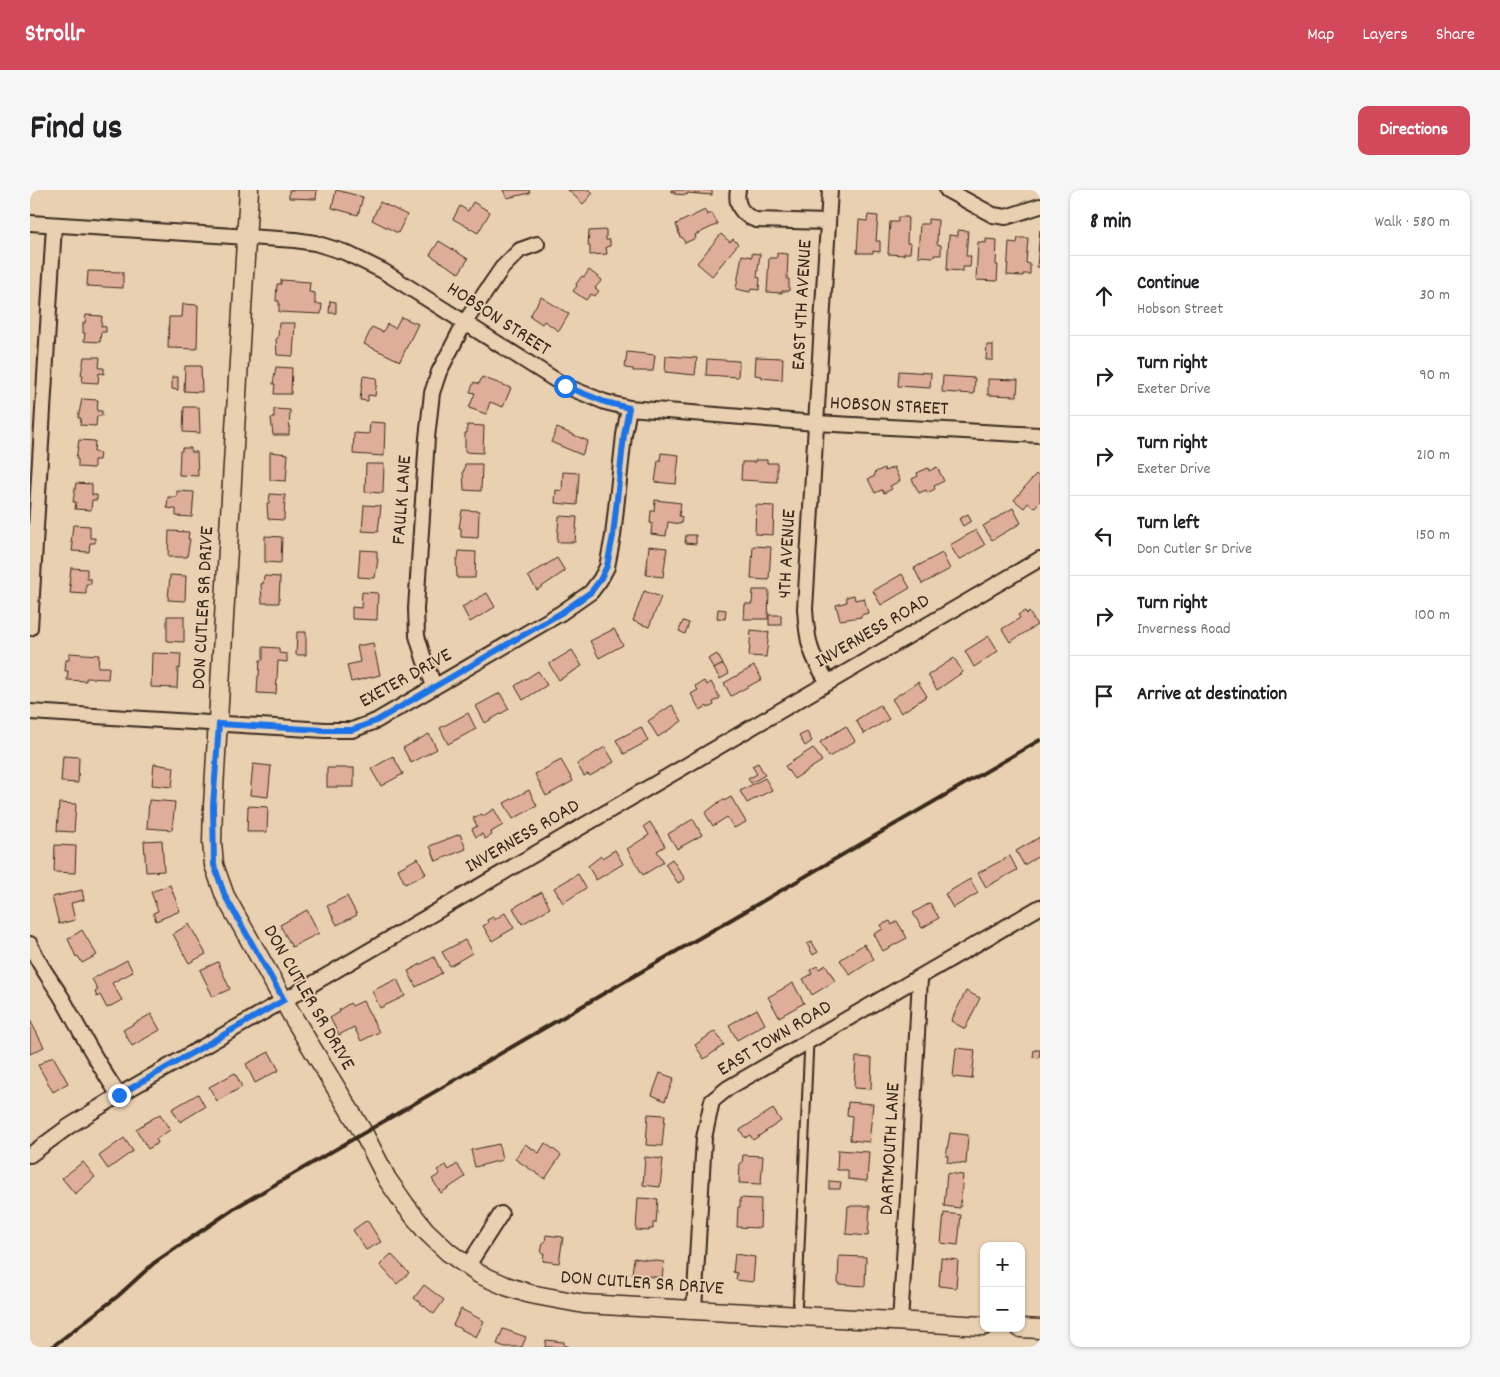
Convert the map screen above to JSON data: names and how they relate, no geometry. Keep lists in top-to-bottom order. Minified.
{"streets":{"street":["EAST 4TH AVENUE","HOBSON STREET","FAULK LANE","4TH AVENUE","DON CUTLER SR DRIVE","INVERNESS ROAD","EXETER DRIVE","EAST TOWN ROAD","DARTMOUTH LANE"]},"crossings":[["EAST 4TH AVENUE","HOBSON STREET"],["EAST 4TH AVENUE","4TH AVENUE"],["HOBSON STREET","FAULK LANE"],["HOBSON STREET","4TH AVENUE"],["HOBSON STREET","DON CUTLER SR DRIVE"],["HOBSON STREET","EXETER DRIVE"],["FAULK LANE","EXETER DRIVE"],["4TH AVENUE","INVERNESS ROAD"],["DON CUTLER SR DRIVE","INVERNESS ROAD"],["DON CUTLER SR DRIVE","EXETER DRIVE"],["DON CUTLER SR DRIVE","EAST TOWN ROAD"],["DON CUTLER SR DRIVE","DARTMOUTH LANE"],["EAST TOWN ROAD","DARTMOUTH LANE"]],"page":{"header":"Strollr","nav":["Map","Layers","Share"],"title":"Find us","buttons":"Directions","heading":["8 min","Walk · 580 m"],"list":[["Continue","Hobson Street","30 m"],["Turn right","Exeter Drive","90 m"],["Turn right","Exeter Drive","210 m"],["Turn left","Don Cutler Sr Drive","150 m"],["Turn right","Inverness Road","100 m"],"Arrive at destination"],"map_buttons":["+","−"]}}
